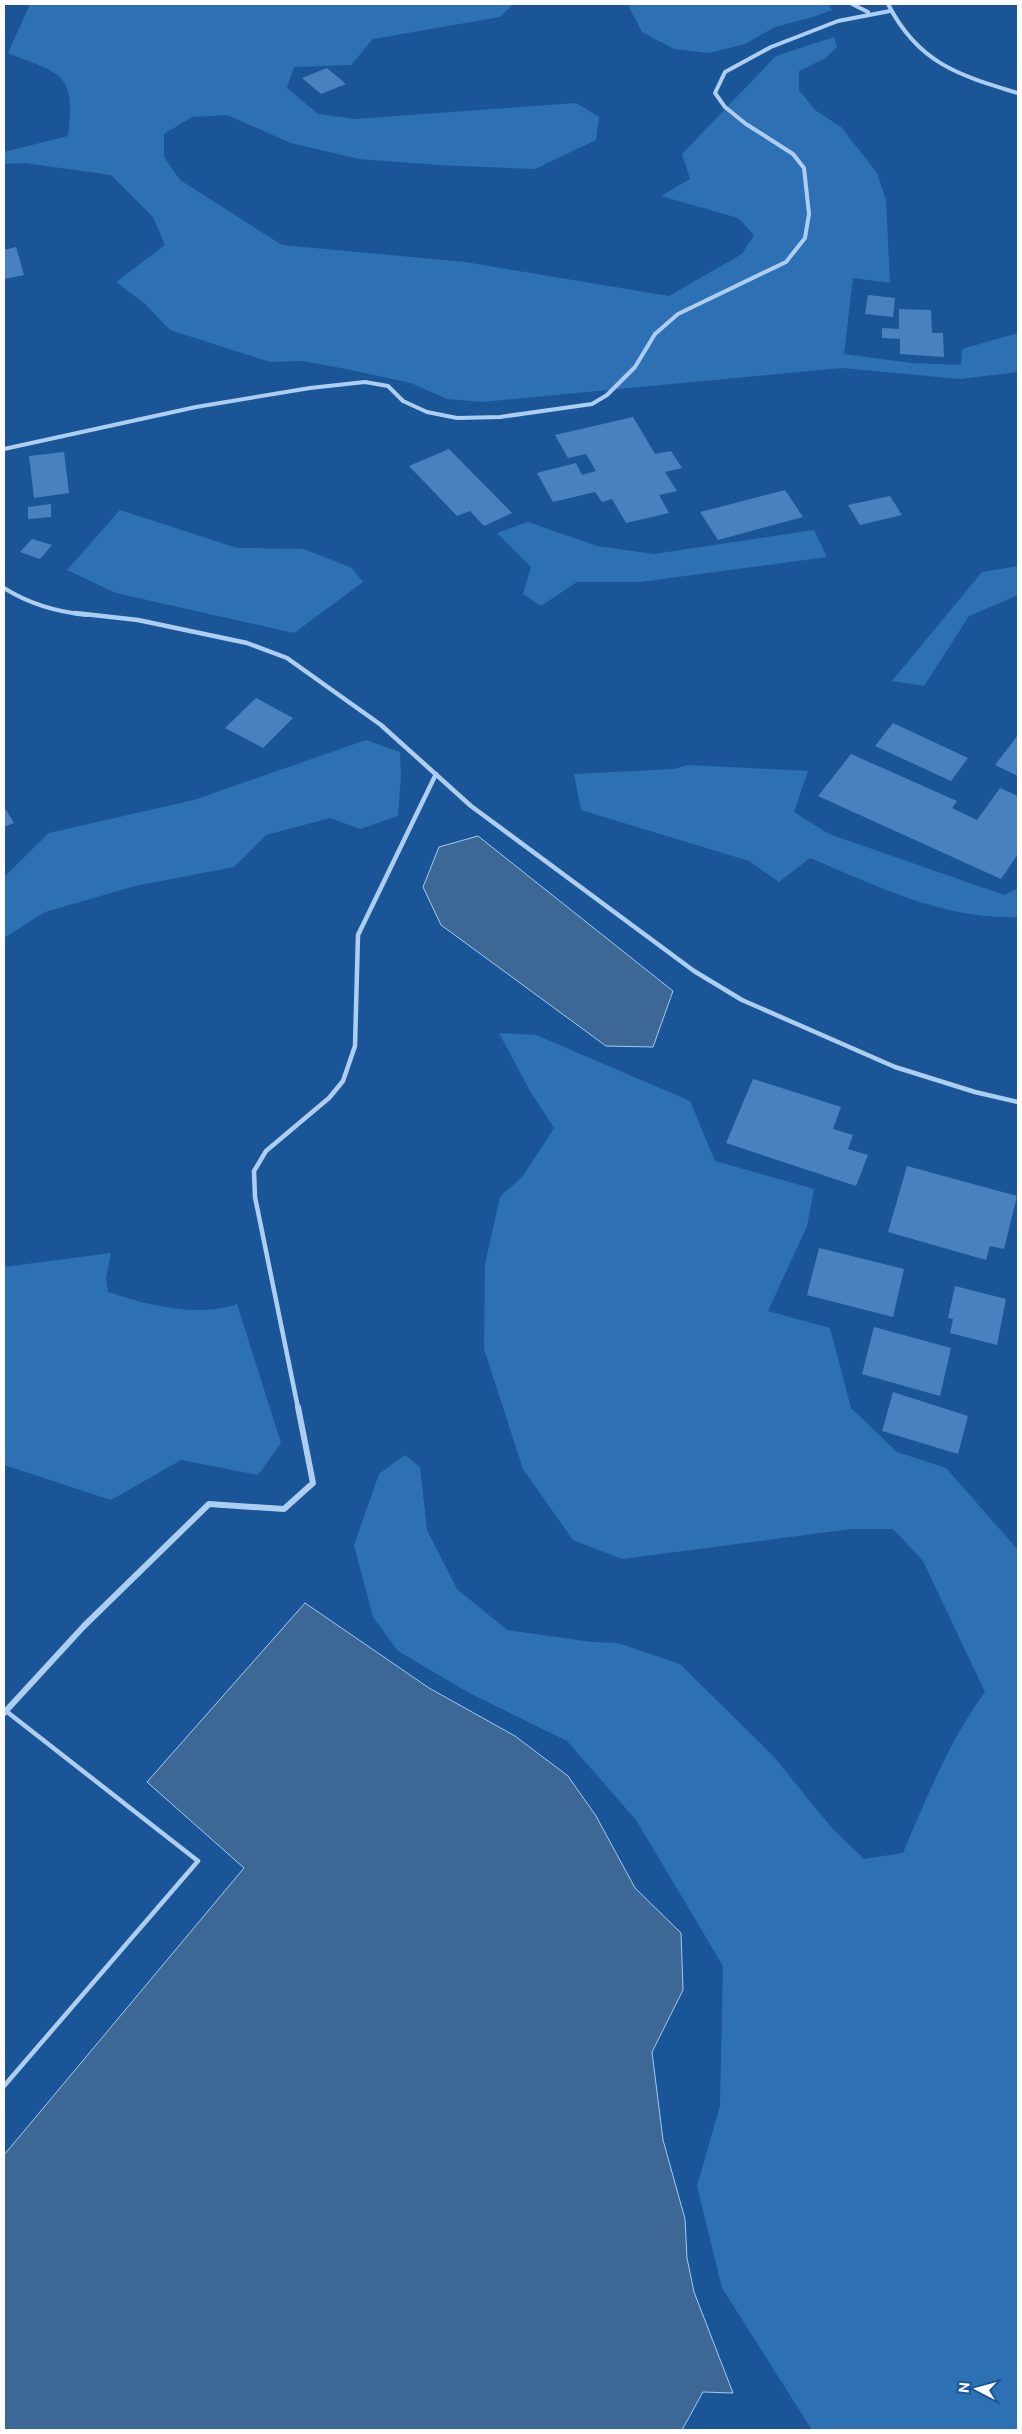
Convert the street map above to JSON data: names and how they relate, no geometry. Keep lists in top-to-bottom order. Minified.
{"north":"left"}
